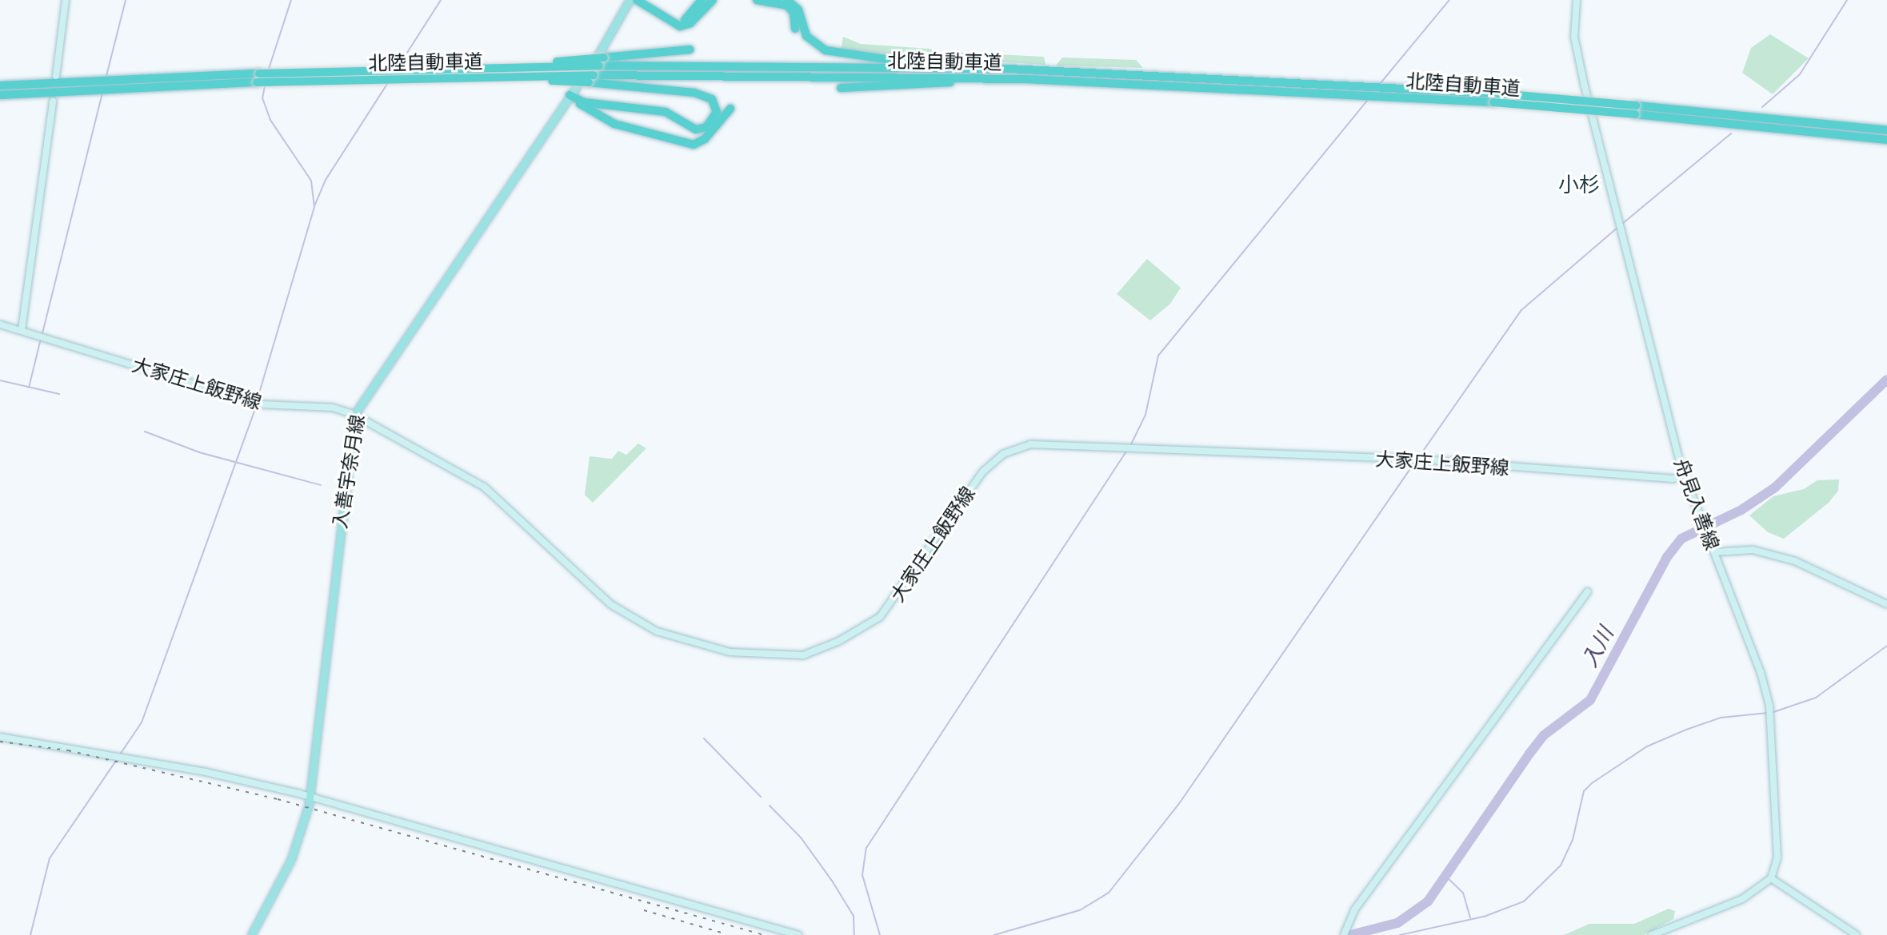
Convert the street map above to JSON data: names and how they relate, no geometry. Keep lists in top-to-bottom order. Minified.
{"streets":{"highway":["北陸自動車道"],"main road":["大家庄上飯野線","入善宇奈月線","舟見入善線"]},"crossings":[["大家庄上飯野線","入善宇奈月線"],["大家庄上飯野線","舟見入善線"]],"districts":["小杉"],"water":["入川"]}
